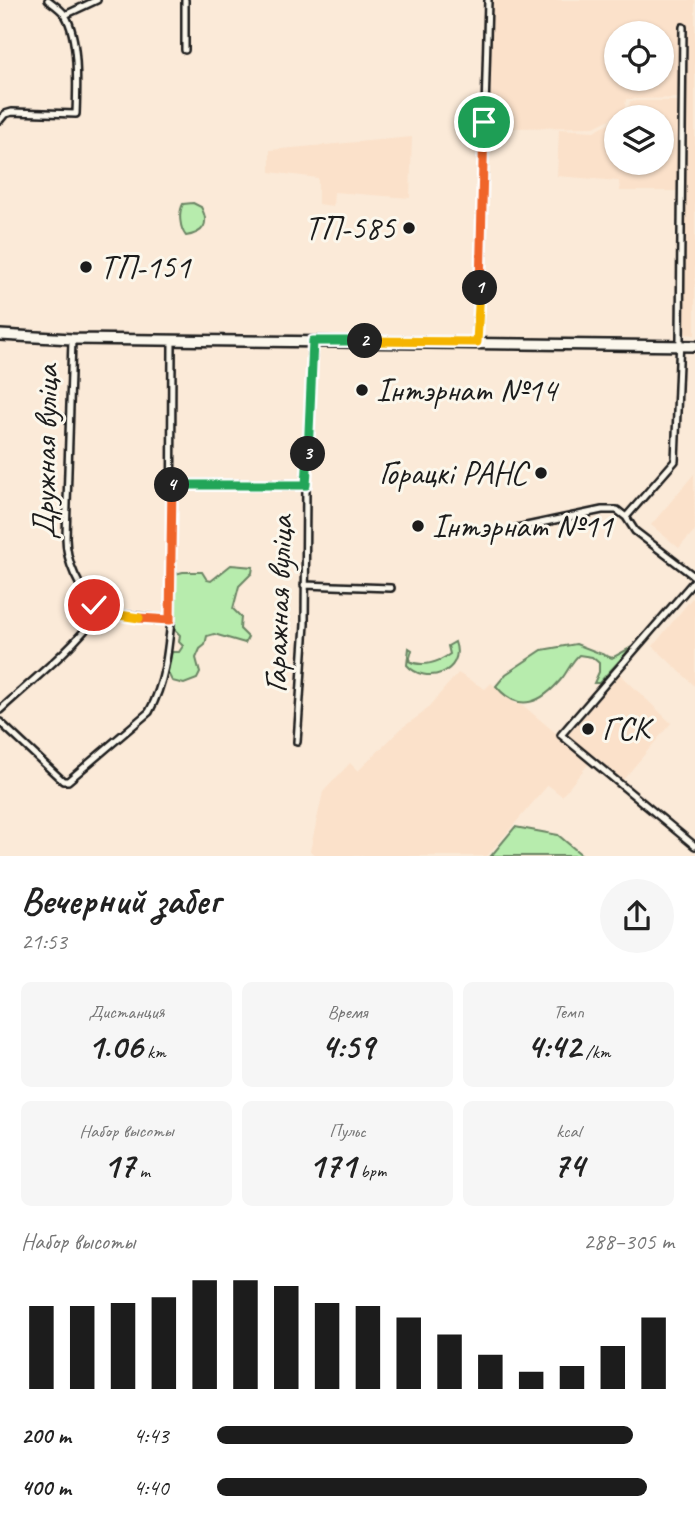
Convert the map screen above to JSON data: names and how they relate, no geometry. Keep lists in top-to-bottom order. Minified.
{"streets":{"street":["Дружная вуліца","Гаражная вуліца"]},"places":["ТП-585","ТП-151","Інтэрнат №14","Горацкі РАНС","Інтэрнат №11","ГСК"],"page":{"pins":["1","2","3","4"],"heading":["Вечерний забег","21:53"],"stats":[["Дистанция","1.06 km"],["Время","4:59"],["Темп","4:42 /km"],["Набор высоты","17 m"],["Пульс","171 bpm"],["kcal","74"]],"chart":["Набор высоты","288–305 m"],"list":[{"name":"200 m","note":"4:43"},{"name":"400 m","note":"4:40"}]}}
